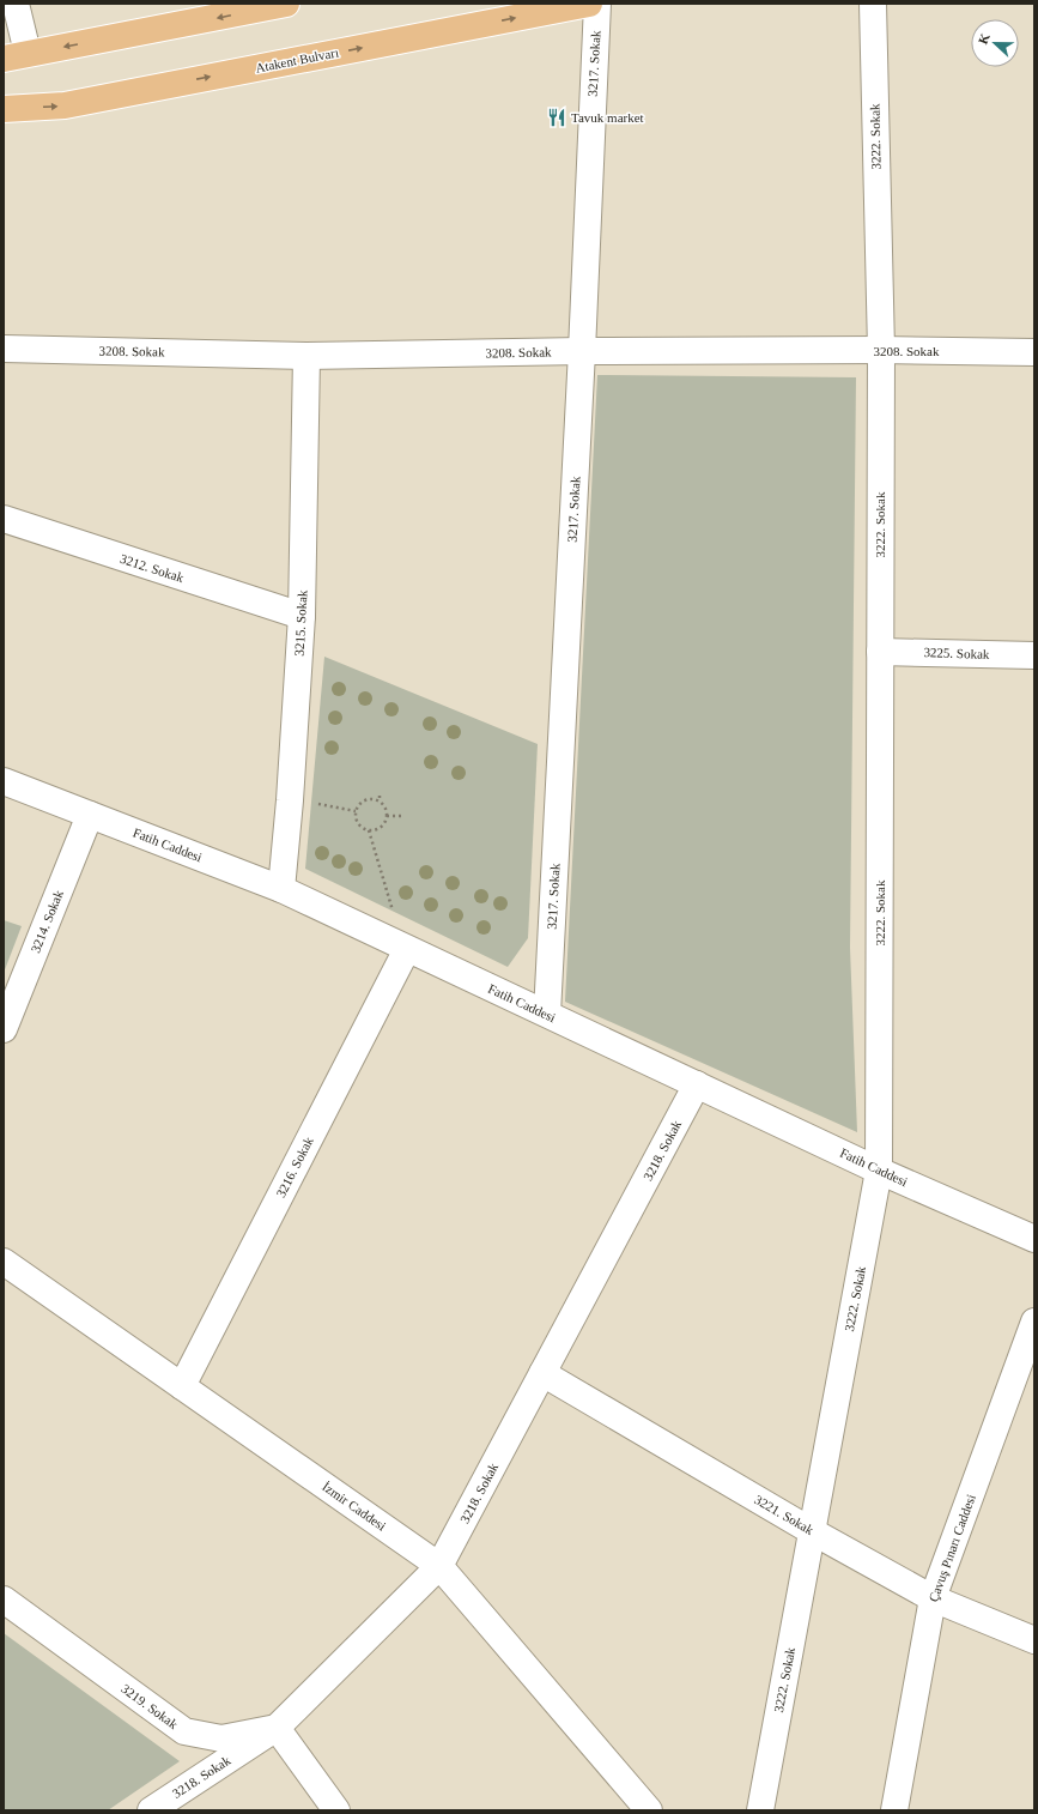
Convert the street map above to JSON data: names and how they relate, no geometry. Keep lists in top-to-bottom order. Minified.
{"streets":{"main road":["Atakent Bulvarı"],"street":["3217. Sokak","3222. Sokak","3208. Sokak","3212. Sokak","3215. Sokak","3225. Sokak","Fatih Caddesi","3214. Sokak","3218. Sokak","3216. Sokak","İzmir Caddesi","3221. Sokak","Çavuş Pınarı Caddesi","3219. Sokak"]},"crossings":[["3217. Sokak","3208. Sokak"],["3217. Sokak","Fatih Caddesi"],["3222. Sokak","3208. Sokak"],["3222. Sokak","3225. Sokak"],["3222. Sokak","Fatih Caddesi"],["3222. Sokak","3221. Sokak"],["3208. Sokak","3215. Sokak"],["3212. Sokak","3215. Sokak"],["3215. Sokak","Fatih Caddesi"],["Fatih Caddesi","3214. Sokak"],["Fatih Caddesi","3218. Sokak"],["Fatih Caddesi","3216. Sokak"],["3218. Sokak","İzmir Caddesi"],["3218. Sokak","3221. Sokak"],["3218. Sokak","3219. Sokak"],["3216. Sokak","İzmir Caddesi"],["3221. Sokak","Çavuş Pınarı Caddesi"]],"places":{"restaurant":["Tavuk market"]},"north":"left"}
